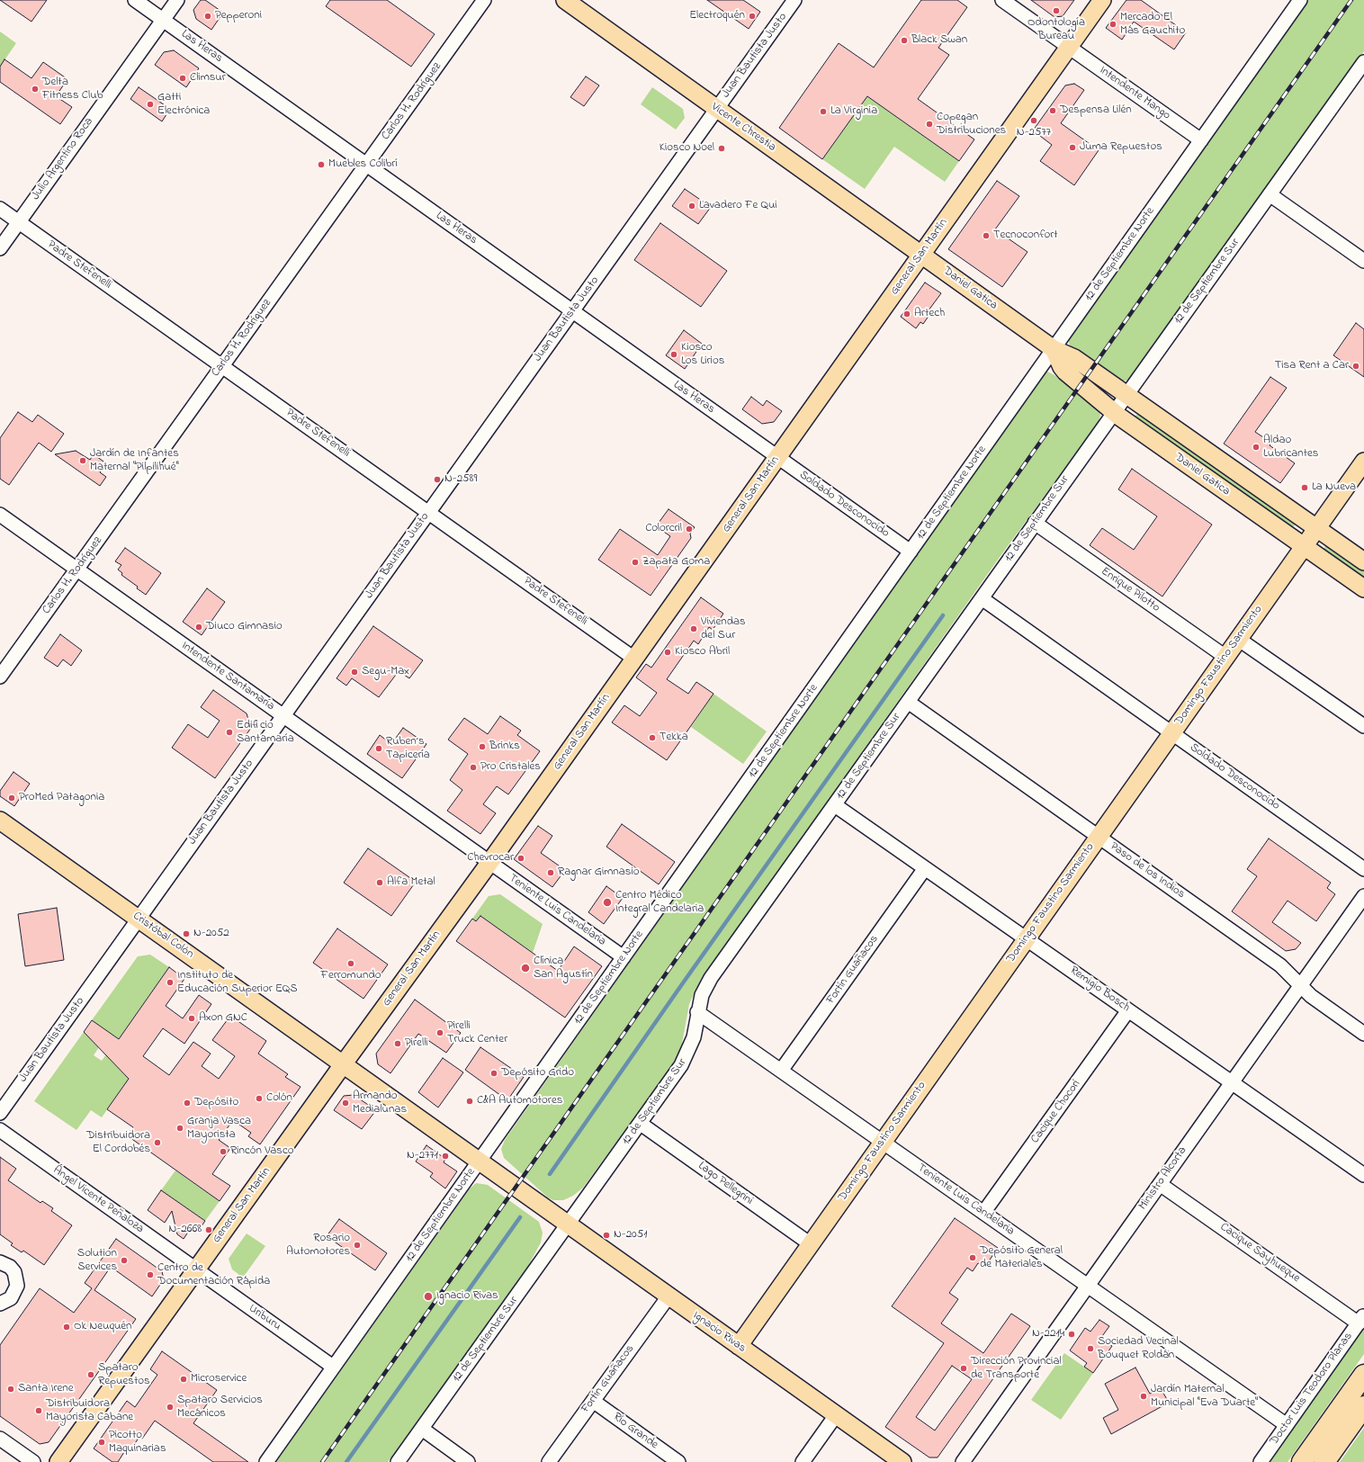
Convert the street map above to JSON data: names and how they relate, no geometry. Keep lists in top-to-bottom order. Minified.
{"streets":{"main road":["Vicente Chrestia","General San Martín","Daniel Gatica","Domingo Faustino Sarmiento","Cristóbal Colón","Ignacio Rivas"],"street":["Las Heras","Juan Bautista Justo","Intendente Mango","Carlos H. Rodríguez","Julio Argentino Roca","12 de Septiembre Norte","Padre Stefenelli","12 de Septiembre Sur","Soldado Desconocido","Enrique Pilotto","Intendente Santamaría","Paso de los Indios","Teniente Luis Candelaria","Fortín Guañacos","Remigio Bosch","Cacique Chocorí","Ministro Alcorta","Lago Pellegrini","Ángel Vicente Peñaloza","Cacique Sayhueque","Uriburu","Doctor Luis Teodoro Planas","Río Grande"]},"crossings":[["Las Heras","Juan Bautista Justo"],["Las Heras","Carlos H. Rodríguez"],["Las Heras","Julio Argentino Roca"],["Las Heras","General San Martín"],["Las Heras","Soldado Desconocido"],["Juan Bautista Justo","Vicente Chrestia"],["Juan Bautista Justo","Padre Stefenelli"],["Juan Bautista Justo","Intendente Santamaría"],["Juan Bautista Justo","Cristóbal Colón"],["Intendente Mango","12 de Septiembre Norte"],["Intendente Mango","General San Martín"],["Carlos H. Rodríguez","Padre Stefenelli"],["Carlos H. Rodríguez","Intendente Santamaría"],["Vicente Chrestia","General San Martín"],["Vicente Chrestia","Daniel Gatica"],["Julio Argentino Roca","Padre Stefenelli"],["12 de Septiembre Norte","Daniel Gatica"],["12 de Septiembre Norte","Soldado Desconocido"],["12 de Septiembre Norte","Teniente Luis Candelaria"],["12 de Septiembre Norte","Uriburu"],["12 de Septiembre Norte","Ignacio Rivas"],["General San Martín","Padre Stefenelli"],["General San Martín","Daniel Gatica"],["General San Martín","Soldado Desconocido"],["General San Martín","Intendente Santamaría"],["General San Martín","Teniente Luis Candelaria"],["General San Martín","Cristóbal Colón"],["General San Martín","Ángel Vicente Peñaloza"],["General San Martín","Uriburu"],["General San Martín","Ignacio Rivas"],["12 de Septiembre Sur","Daniel Gatica"],["12 de Septiembre Sur","Soldado Desconocido"],["12 de Septiembre Sur","Enrique Pilotto"],["12 de Septiembre Sur","Paso de los Indios"],["12 de Septiembre Sur","Teniente Luis Candelaria"],["12 de Septiembre Sur","Remigio Bosch"],["12 de Septiembre Sur","Lago Pellegrini"],["12 de Septiembre Sur","Ignacio Rivas"],["Daniel Gatica","Domingo Faustino Sarmiento"],["Soldado Desconocido","Domingo Faustino Sarmiento"],["Enrique Pilotto","Domingo Faustino Sarmiento"],["Domingo Faustino Sarmiento","Paso de los Indios"],["Domingo Faustino Sarmiento","Teniente Luis Candelaria"],["Domingo Faustino Sarmiento","Remigio Bosch"],["Domingo Faustino Sarmiento","Lago Pellegrini"],["Domingo Faustino Sarmiento","Ignacio Rivas"],["Intendente Santamaría","Teniente Luis Candelaria"],["Paso de los Indios","Ministro Alcorta"],["Teniente Luis Candelaria","Fortín Guañacos"],["Teniente Luis Candelaria","Cacique Chocorí"],["Teniente Luis Candelaria","Ministro Alcorta"],["Teniente Luis Candelaria","Doctor Luis Teodoro Planas"],["Cristóbal Colón","Ignacio Rivas"],["Fortín Guañacos","Remigio Bosch"],["Fortín Guañacos","Ignacio Rivas"],["Fortín Guañacos","Río Grande"],["Remigio Bosch","Cacique Chocorí"],["Remigio Bosch","Ministro Alcorta"],["Ministro Alcorta","Cacique Sayhueque"],["Ángel Vicente Peñaloza","Uriburu"],["Cacique Sayhueque","Doctor Luis Teodoro Planas"]],"places":["Odontología Bureau","Pepperoni","Electroquén","Mercado El Más Gauchito","Black Swan","Climsur","Delta Fitness Club","Gatti Electrónica","Despensa Lilén","La Virginia","N-2577","Copegan Distribuciones","Juma Repuestos","Kiosco Noel","Muebles Colibrí","Lavadero Fe Qui","Tecnoconfort","Artech","Kiosco Los Lirios","Tisa Rent a Car","Aldao Lubricantes","Jardín de Infantes Maternal \"Pilpilihué\"","N-2589","La Nueva","Colorcril","Zapata Goma","Diuco Gimnasio","Viviendas del Sur","Kiosco Abril","Segu-Max","Edificio Santamaría","Tekka","Brinks","Ruben´s Tapicería","Pro Cristales","ProMed Patagonia","Chevrocar","Ragnar Gimnasio","Alfa Metal","Centro Médico Integral Candelaria","N-2052","Ferromundo","Clínica San Agustín","Instituto de Educación Superior EQS","Axon GNC","Pirelli Truck Center","Pirelli","Depósito Grido","Colón","C&A Automotores","Depósito","Armando Medialunas","Granja Vasca Mayorista","Distribuidora El Cordobés","Rincón Vasco","N-2771","N-2668","N-2051","Rosario Automotores","Depósito General de Materiales","Solution Services","Centro de Documentación Rápida","Ignacio Rivas","Ok Neuquén","N-2214","Sociedad Vecinal Bouquet Roldán","Dirección Provincial de Transporte","Spataro Repuestos","Microservice","Santa Irene","Jardín Maternal Municipal \"Eva Duarte\"","Spataro Servicios Mecánicos","Distribuidora Mayorista Cabane","Picotto Maquinarias"]}
